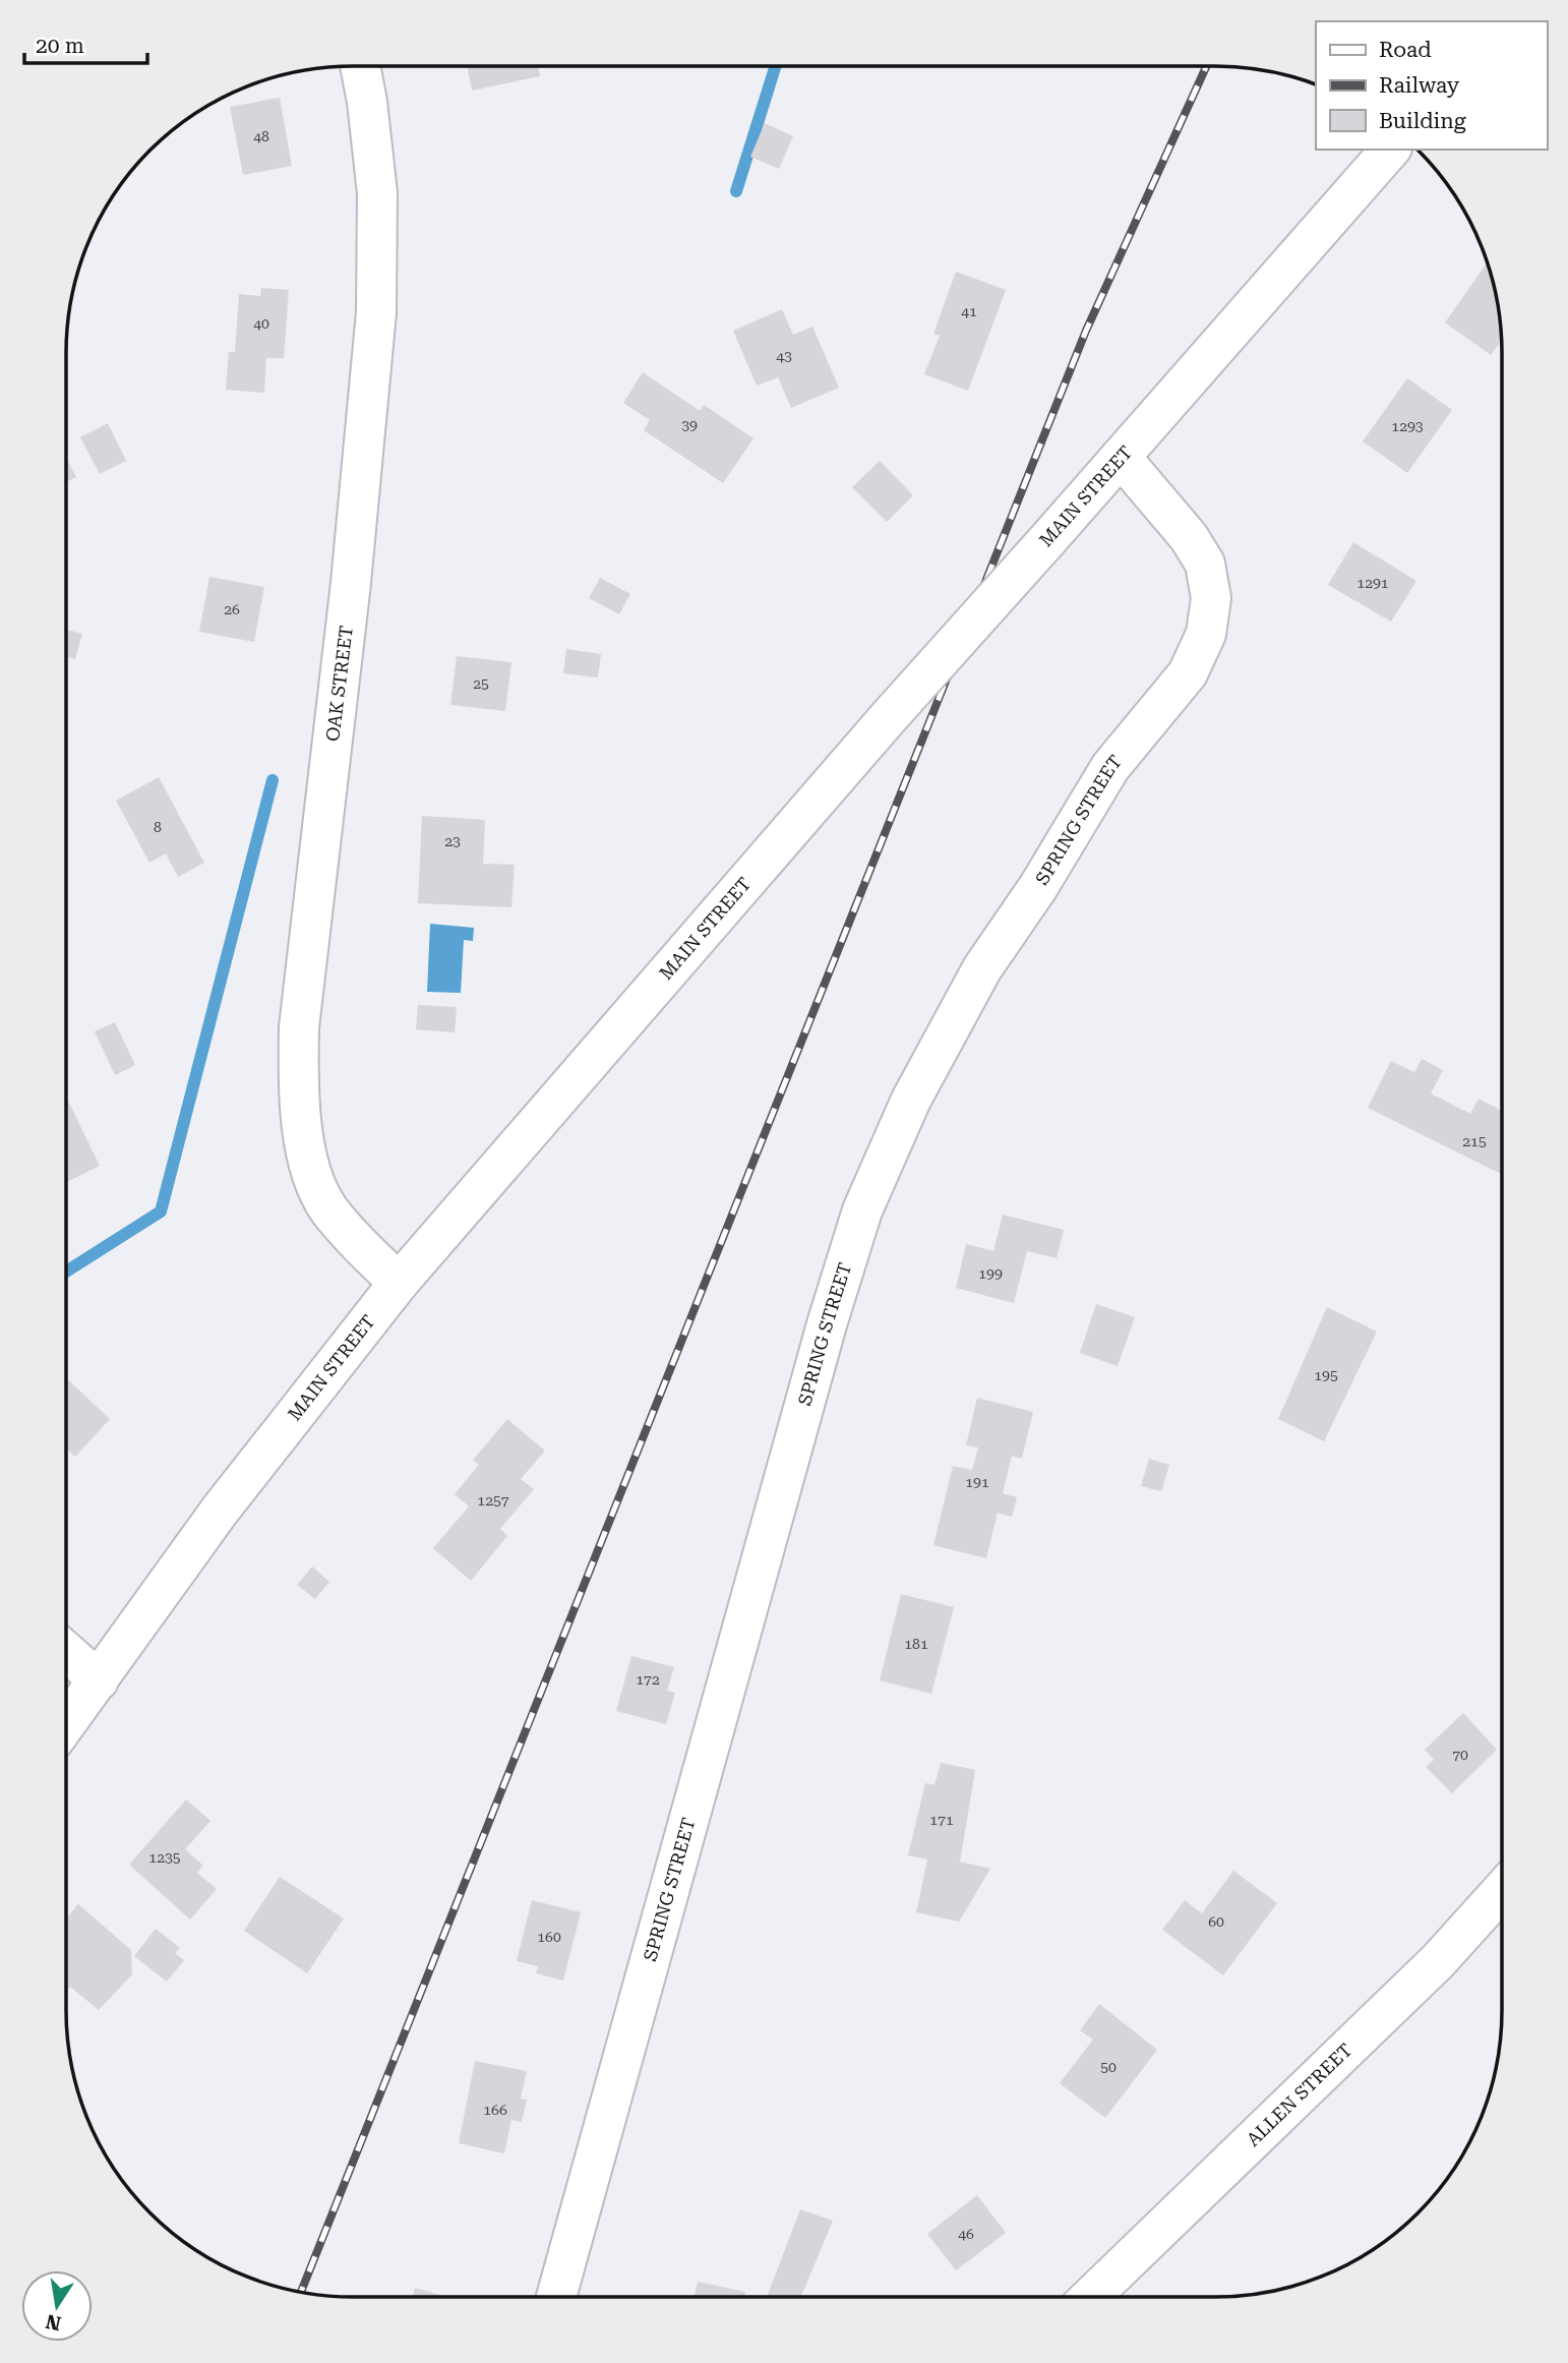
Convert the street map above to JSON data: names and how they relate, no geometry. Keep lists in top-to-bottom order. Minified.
{"streets":{"street":["MAIN STREET","OAK STREET","SPRING STREET","ALLEN STREET"]},"crossings":[["MAIN STREET","OAK STREET"],["MAIN STREET","SPRING STREET"]],"house_numbers":["48","41","40","43","39","1293","1291","26","25","8","23","215","199","195","191","1257","181","172","70","171","1235","60","160","50","166","46"],"legend":["Road","Railway","Building"],"scale_bar":"20 m","north":"bottom"}
